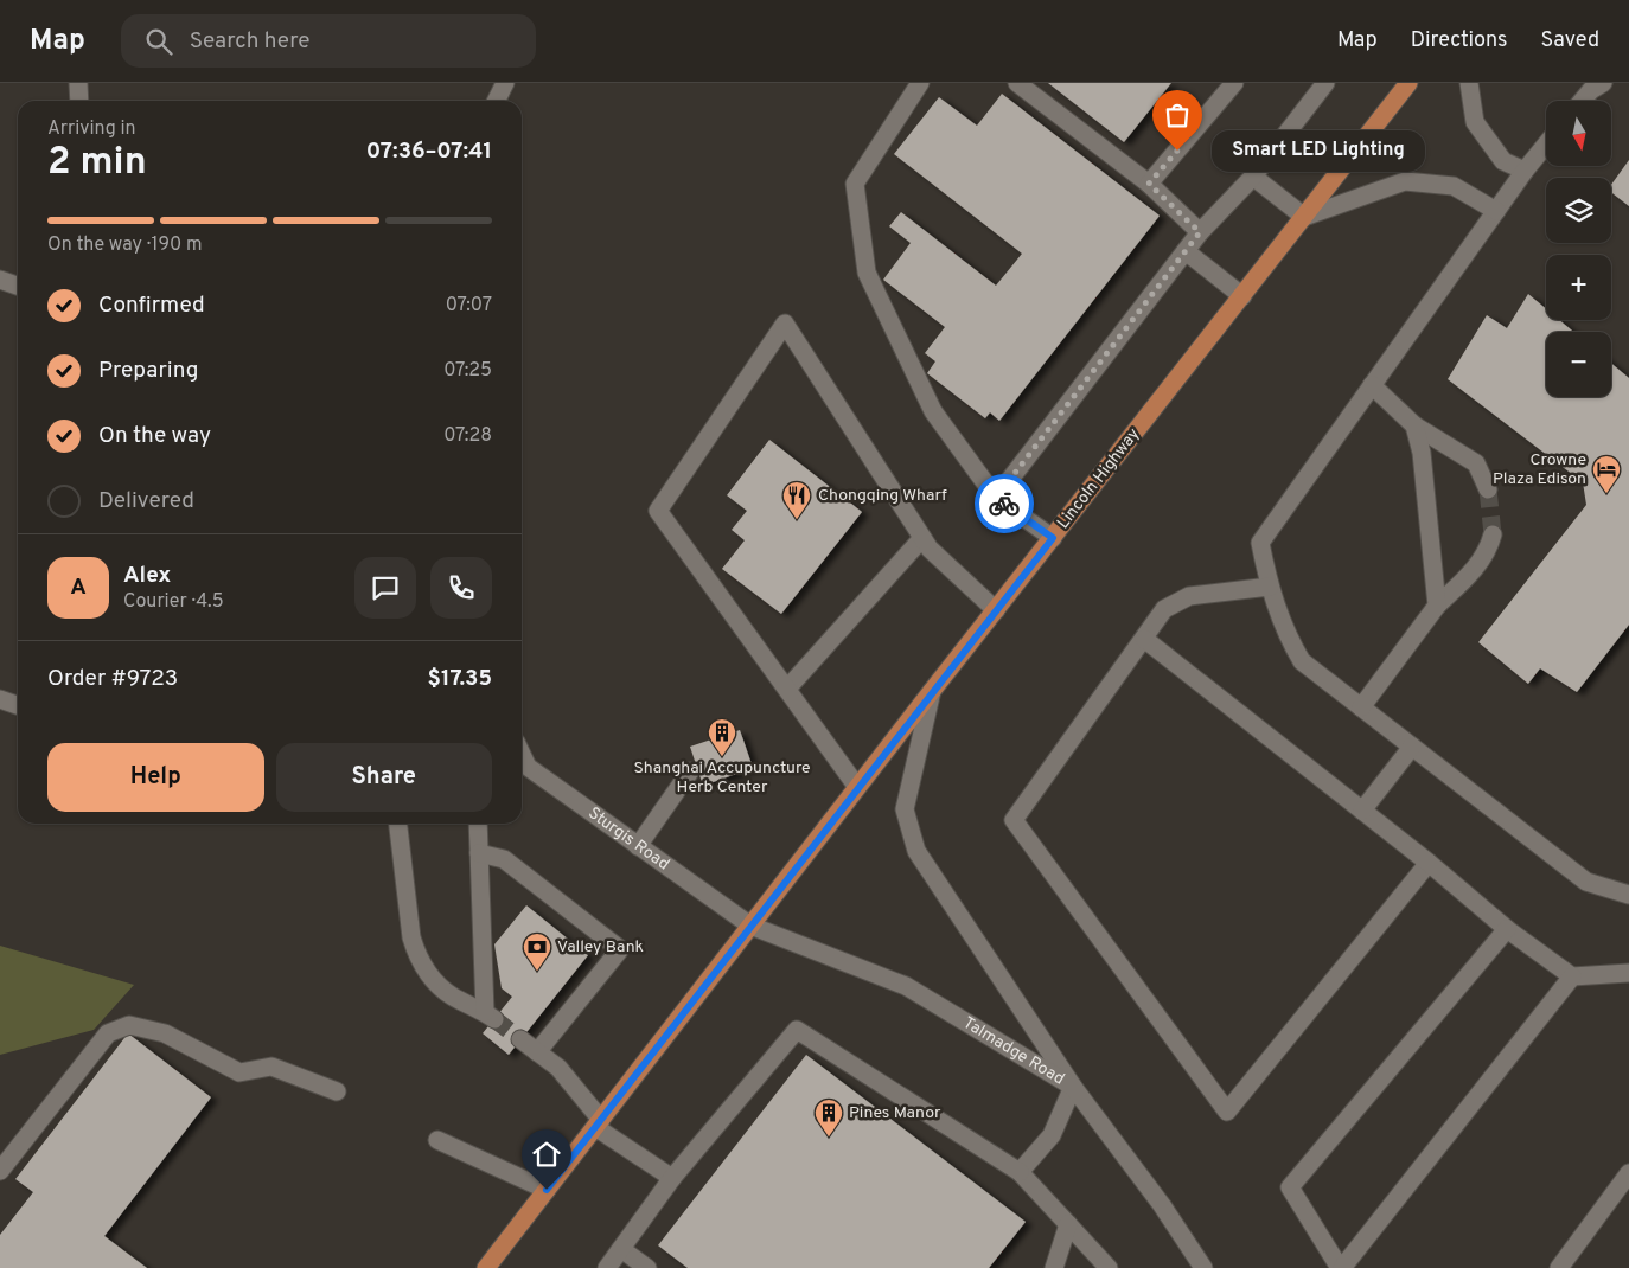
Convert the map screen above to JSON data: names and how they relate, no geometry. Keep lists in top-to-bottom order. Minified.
{"streets":{"main road":["Lincoln Highway"],"street":["Sturgis Road","Talmadge Road"]},"crossings":[["Lincoln Highway","Sturgis Road"],["Lincoln Highway","Talmadge Road"],["Sturgis Road","Talmadge Road"]],"places":{"other":["Smart LED Lighting"],"hotel":["Crowne Plaza Edison"],"restaurant":["Chongqing Wharf"],"building":["Shanghai Accupuncture Herb Center","Pines Manor"],"bank":["Valley Bank"]},"north":"bottom","page":{"header":"Map","search":"Search here","nav":["Map","Directions","Saved"],"map_buttons":["+","−"],"heading":["2 min","Arriving in","07:36–07:41"],"panel":["Alex","Courier · 4.5","Order #9723","$17.35"],"bubble":"Smart LED Lighting","bar":"On the way · 190 m","list":[["Confirmed","07:07"],["Preparing","07:25"],["On the way","07:28"],"Delivered"],"round":"A","buttons":["Help","Share"]}}
